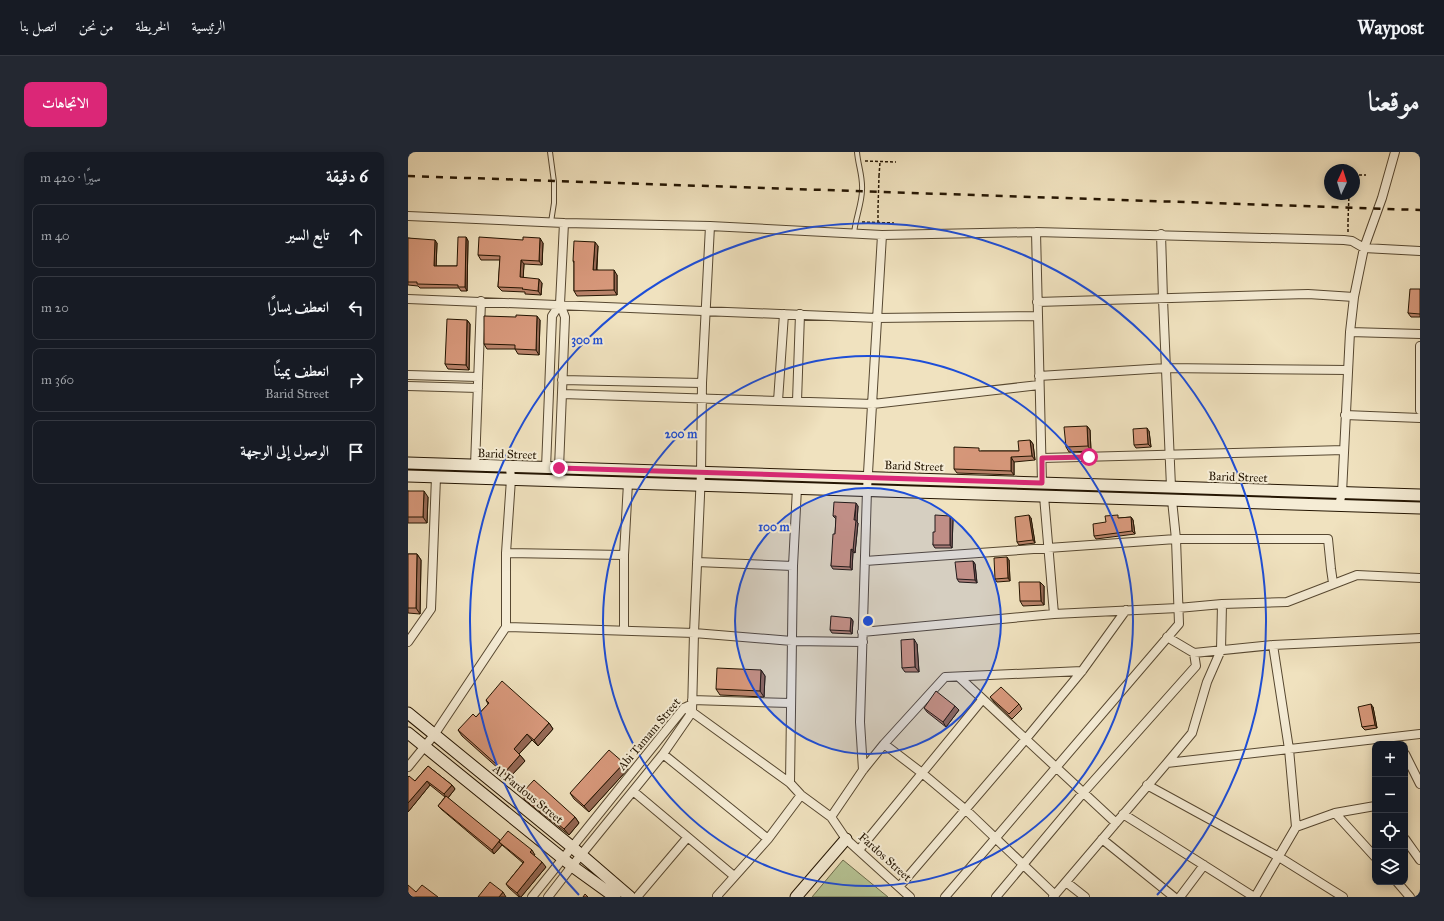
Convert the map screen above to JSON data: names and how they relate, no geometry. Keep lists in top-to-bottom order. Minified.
{"streets":{"main road":["Barid Street","Al Fardous Street","Fardos Street"],"street":["Abi Tamam Street"]},"crossings":[["Abi Tamam Street","Al Fardous Street"]],"north":"top","page":{"header":"Waypost","nav":["الرئيسية","الخريطة","من نحن","اتصل بنا"],"title":"موقعنا","buttons":"الاتجاهات","heading":["6 دقيقة","سيرًا · 420 m"],"list":[["تابع السير","40 m"],["انعطف يسارًا","20 m"],["انعطف يمينًا","Barid Street","360 m"],"الوصول إلى الوجهة"],"map_buttons":["+","−"]},"rings":["300 m","200 m","100 m"]}
